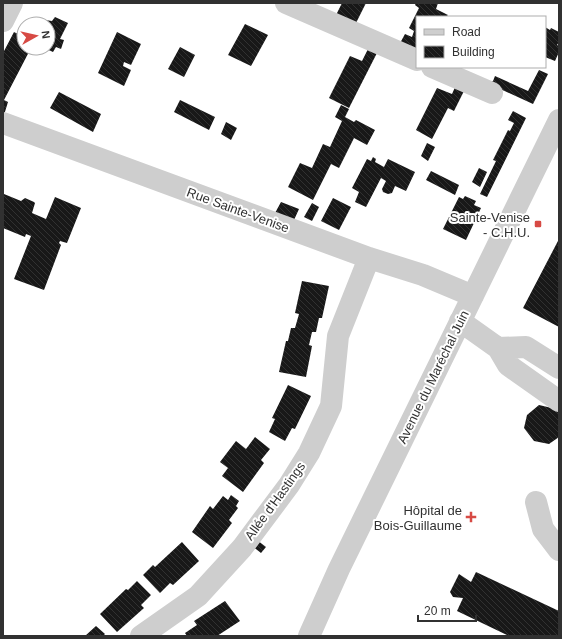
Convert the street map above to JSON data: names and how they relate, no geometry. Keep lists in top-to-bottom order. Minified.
{"streets":{"street":["Rue Sainte-Venise","Avenue du Maréchal Juin","Allée d'Hastings"]},"crossings":[["Rue Sainte-Venise","Avenue du Maréchal Juin"],["Rue Sainte-Venise","Allée d'Hastings"]],"places":{"transit":["Sainte-Venise - C.H.U."],"health":["Hôpital de Bois-Guillaume"]},"legend":["Road","Building"],"scale_bar":"20 m","north":"right"}
